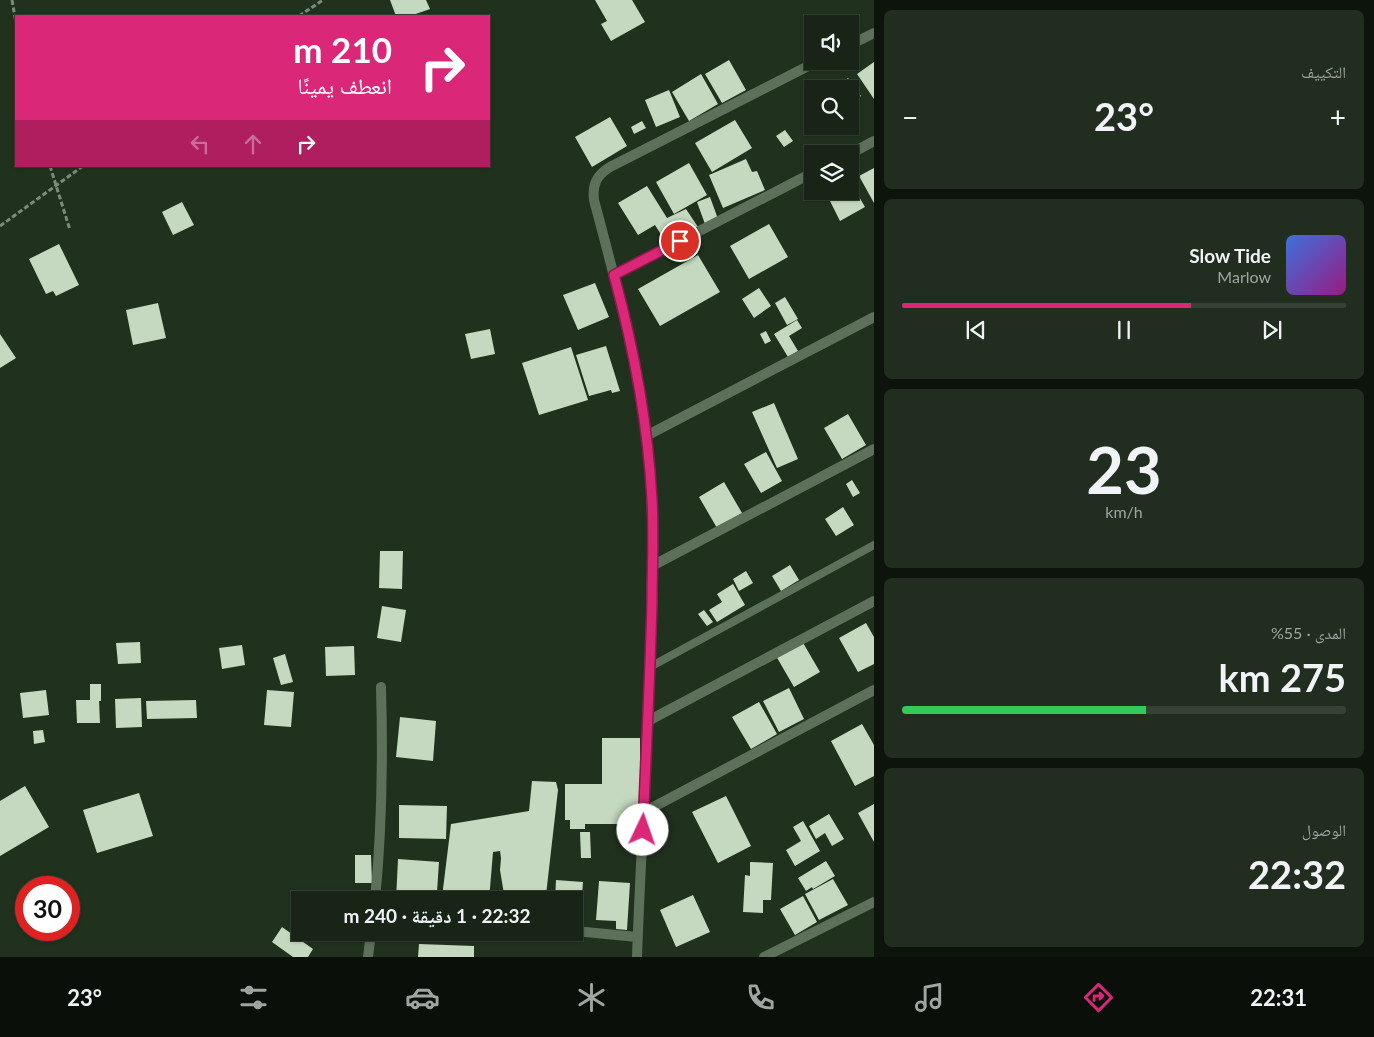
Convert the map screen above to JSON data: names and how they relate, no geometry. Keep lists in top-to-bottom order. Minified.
{"page":{"tile":["التكييف",["23","km/h"],["المدى · 55%","275 km"],["الوصول","22:32"]],"turn":["210 m","انعطف يمينًا"],"heat":["−","23°","+"],"song":["Slow Tide","Marlow"],"limit":"30","trip":"22:32 · 1 دقيقة · 240 m","tabs":["22:31","23°"]}}
